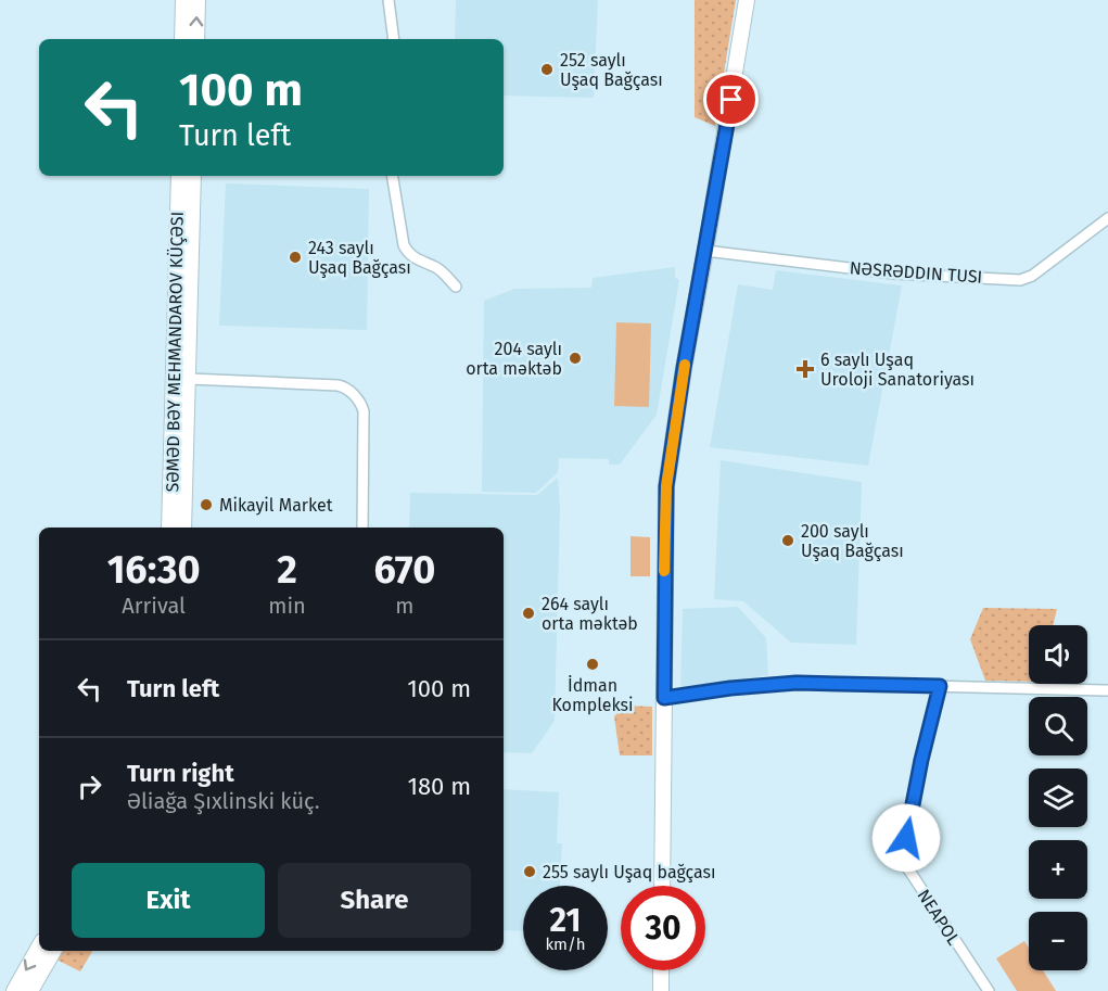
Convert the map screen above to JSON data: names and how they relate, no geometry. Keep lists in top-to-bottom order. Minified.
{"streets":{"main road":["SƏMƏD BƏY MEHMANDAROV KÜÇƏSI"],"street":["NƏSRƏDDIN TUSI","NEAPOL"]},"places":{"other":["252 saylı Uşaq Bağçası","243 saylı Uşaq Bağçası","204 saylı orta məktəb","Mikayil Market","200 saylı Uşaq Bağçası","264 saylı orta məktəb","İdman Kompleksi","255 saylı Uşaq bağçası"],"health":["6 saylı Uşaq Uroloji Sanatoriyası"]},"page":{"turn":["100 m","Turn left"],"eta":["16:30","Arrival","2","min","670","m"],"map_buttons":["+","−"],"list":[{"name":"Turn left","value":"100 m"},{"name":"Turn right","note":"Əliağa Şıxlinski küç.","value":"180 m"}],"buttons":["Exit","Share"],"speed":"21 km/h","limit":"30"}}
